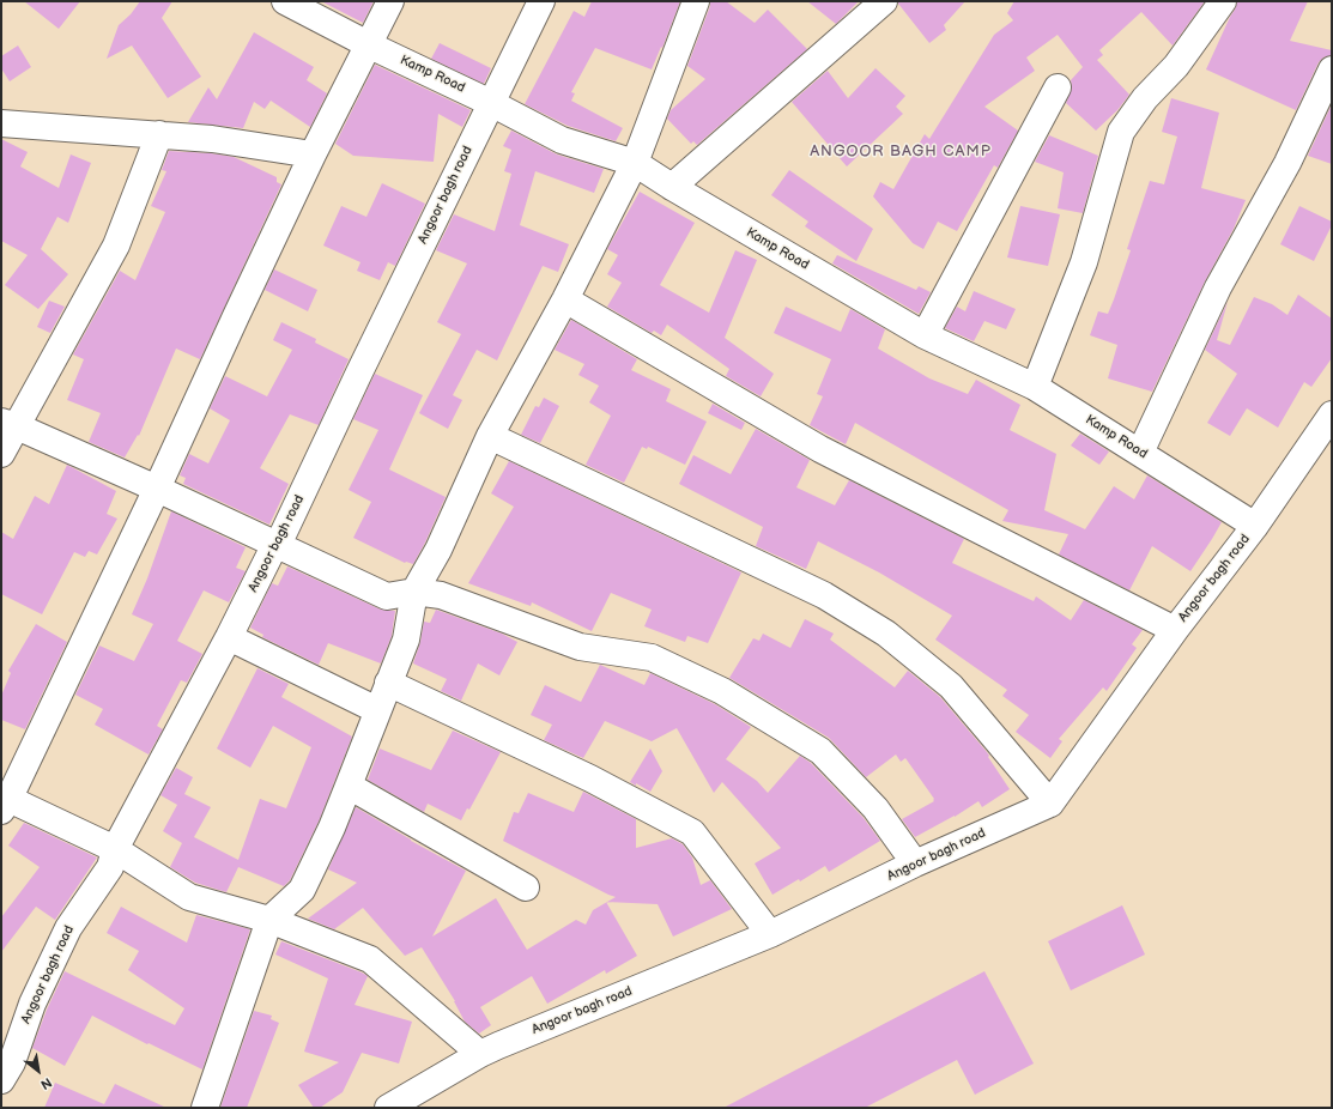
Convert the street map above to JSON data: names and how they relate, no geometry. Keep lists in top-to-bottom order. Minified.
{"streets":{"street":["Kamp Road","Angoor bagh road"]},"crossings":[["Kamp Road","Angoor bagh road"]],"districts":["ANGOOR BAGH CAMP"],"north":"bottom right"}
